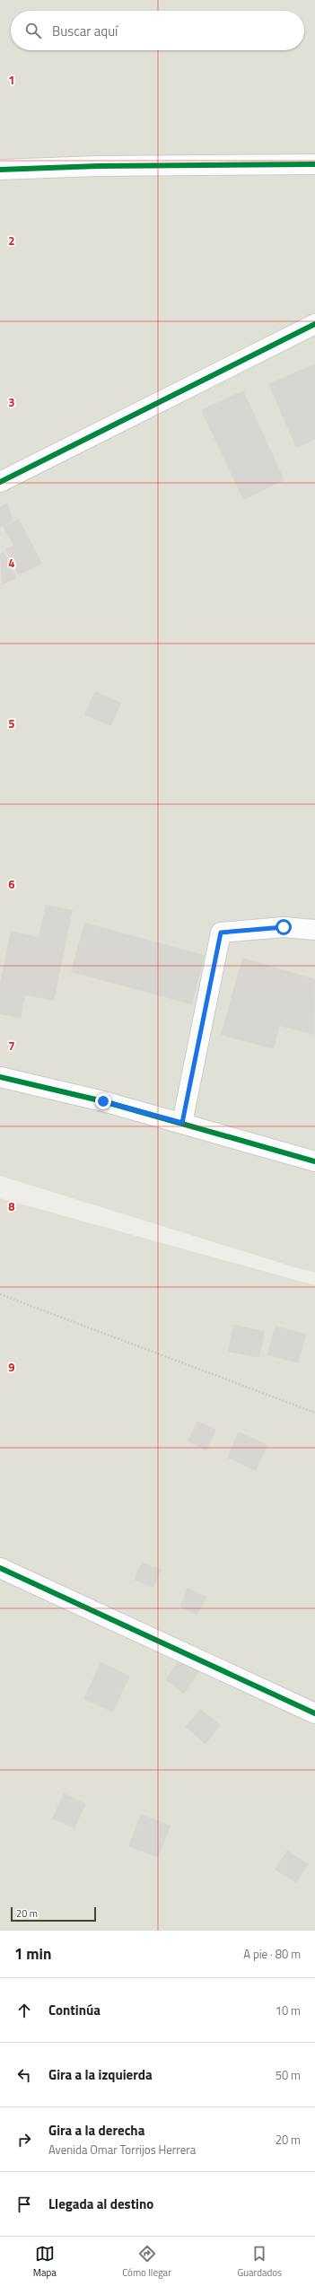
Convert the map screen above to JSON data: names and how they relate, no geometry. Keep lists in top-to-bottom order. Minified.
{"scale_bar":"20 m","page":{"search":"Buscar aquí","scale":"20 m","heading":["1 min","A pie · 80 m"],"list":[["Continúa","10 m"],["Gira a la izquierda","50 m"],["Gira a la derecha","Avenida Omar Torrijos Herrera","20 m"],"Llegada al destino"],"nav":["Mapa","Cómo llegar","Guardados"]},"grid":{"rows":["1","2","3","4","5","6","7","8","9"]}}
